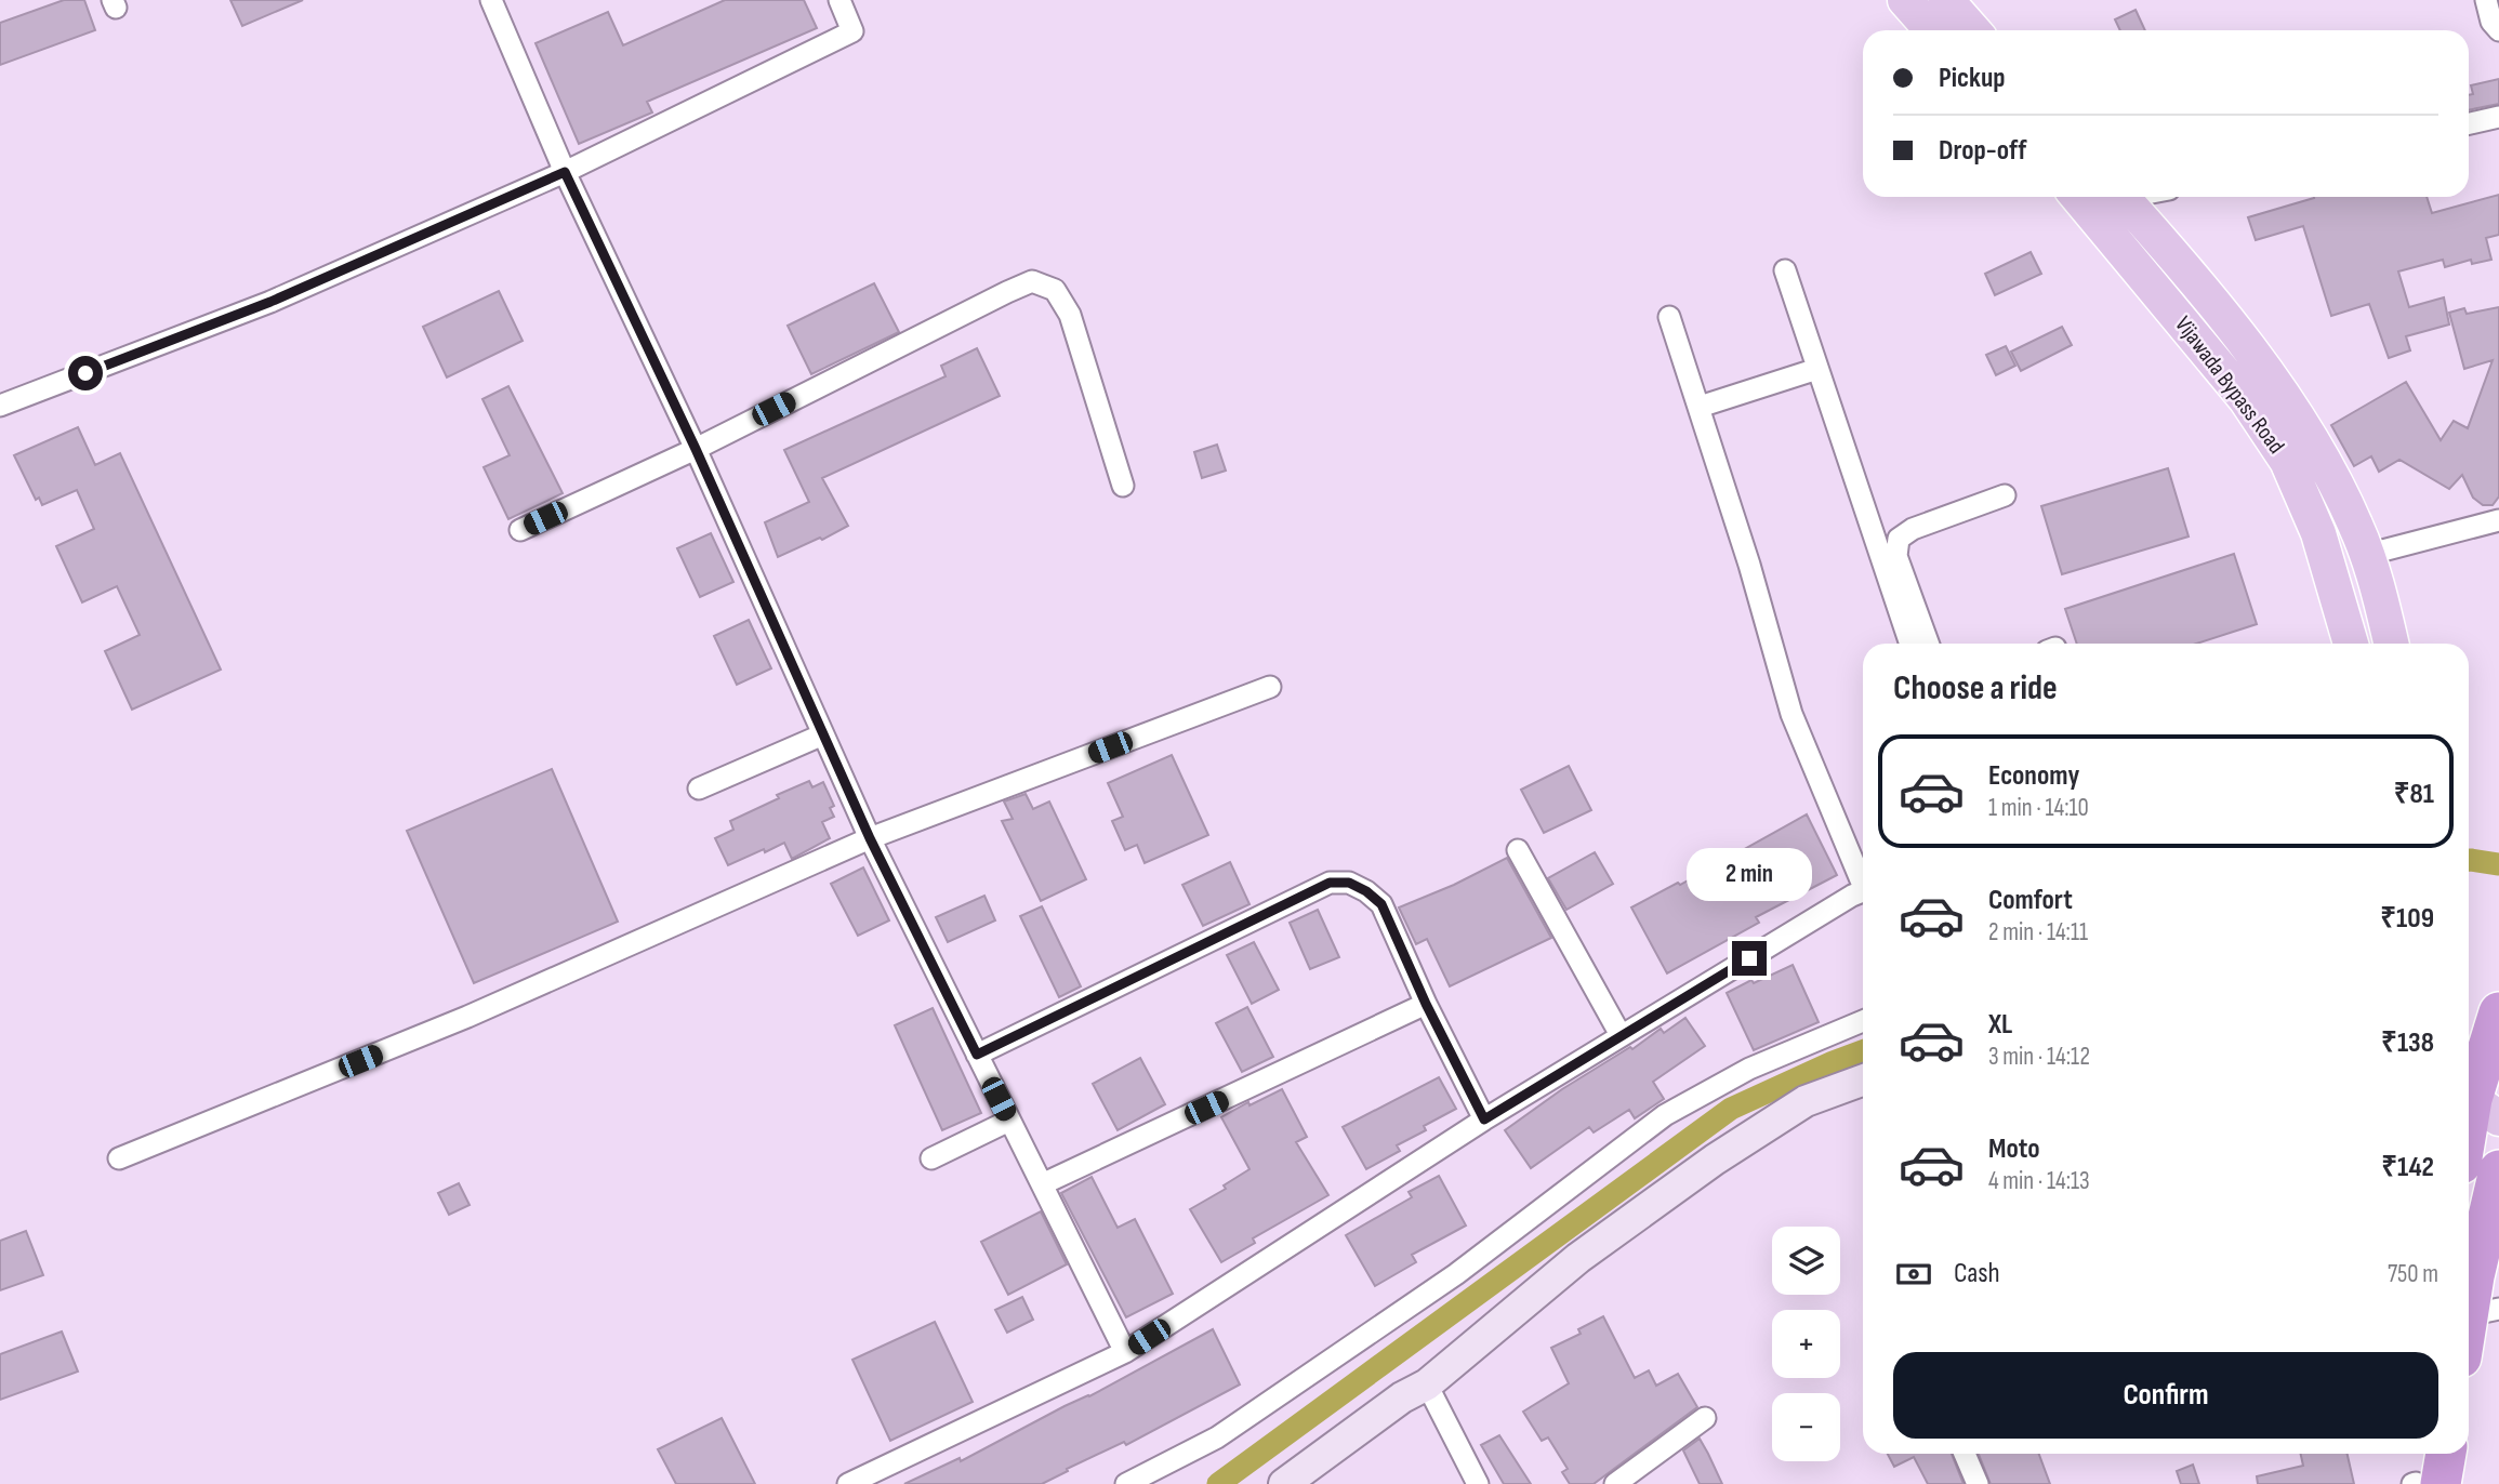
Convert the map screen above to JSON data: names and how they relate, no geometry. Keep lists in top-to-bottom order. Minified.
{"streets":{"main road":["Vijawada Bypass Road"]},"page":{"banner":["Pickup","Drop-off"],"heading":"Choose a ride","list":[{"name":"Economy","note":"1 min · 14:10","value":"₹81"},{"name":"Comfort","note":"2 min · 14:11","value":"₹109"},{"name":"XL","note":"3 min · 14:12","value":"₹138"},{"name":"Moto","note":"4 min · 14:13","value":"₹142"}],"bubble":"2 min","map_buttons":["+","−"],"pay":["Cash","750 m"],"buttons":"Confirm"}}
